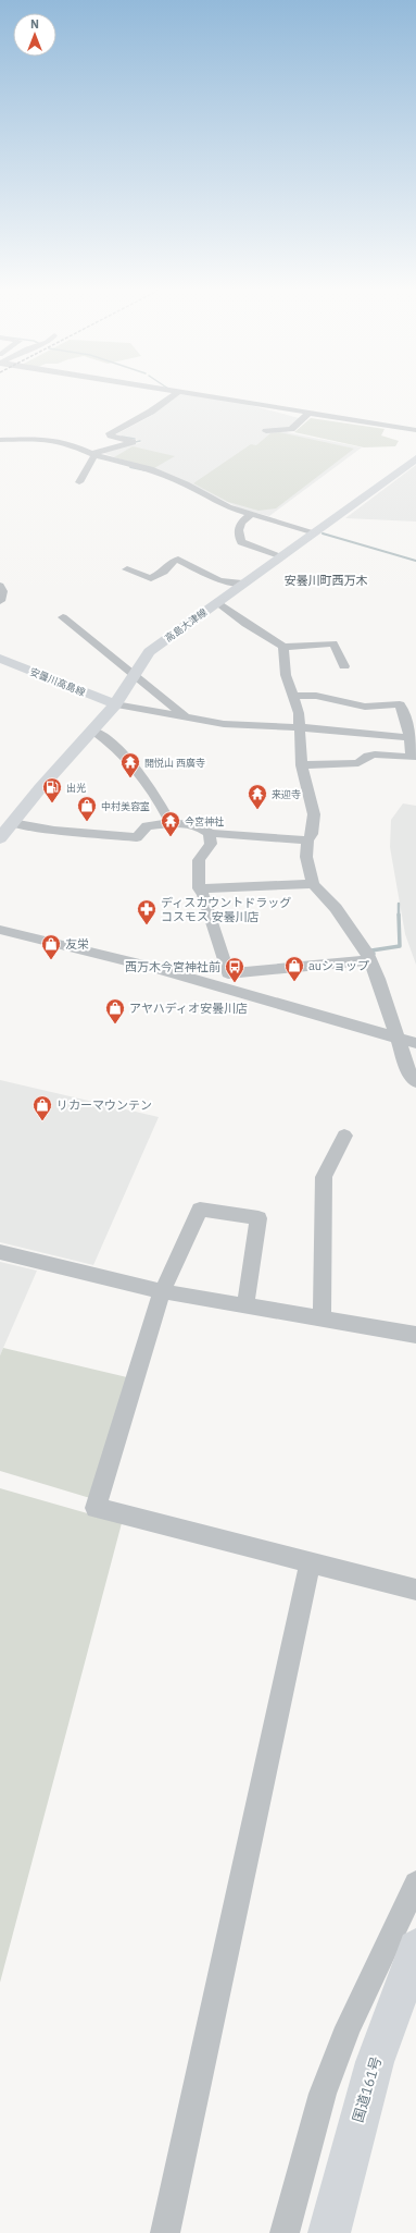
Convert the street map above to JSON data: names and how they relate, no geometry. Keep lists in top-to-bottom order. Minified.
{"streets":{"highway":["国道161号"],"main road":["高島大津線","安曇川高島線"]},"crossings":[["高島大津線","安曇川高島線"]],"districts":["安曇川町西万木"],"places":{"temple":["開悦山 西廣寺","来迎寺","今宮神社"],"fuel station":["出光"],"shop":["中村美容室","友栄","auショップ","アヤハディオ安曇川店","リカーマウンテン"],"pharmacy":["ディスカウントドラッグ コスモス 安曇川店"],"bus stop":["西万木今宮神社前"]},"north":"top"}
